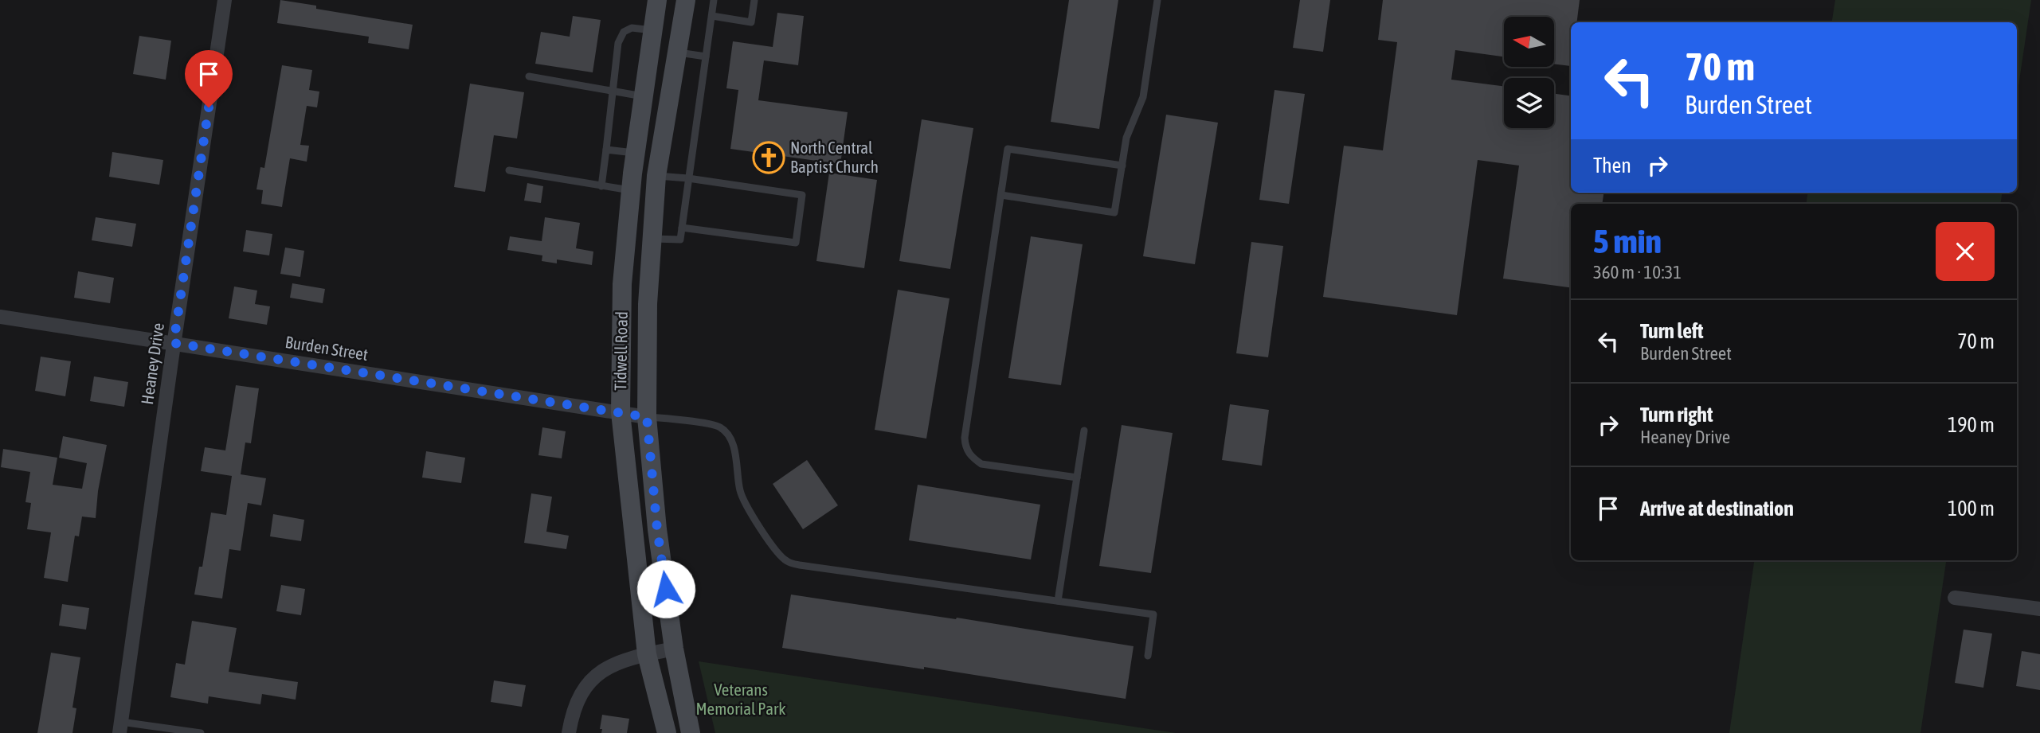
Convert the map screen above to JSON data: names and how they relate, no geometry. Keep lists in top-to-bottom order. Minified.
{"streets":{"main road":["Tidwell Road"],"street":["Burden Street","Heaney Drive"]},"crossings":[["Burden Street","Tidwell Road"],["Burden Street","Heaney Drive"]],"parks":["Veterans Memorial Park"],"places":{"church":["North Central Baptist Church"]},"north":"left","page":{"turn":["70 m","Burden Street"],"then":"Then","heading":["5 min","360 m · 10:31"],"list":[{"name":"Turn left","note":"Burden Street","value":"70 m"},{"name":"Turn right","note":"Heaney Drive","value":"190 m"},{"name":"Arrive at destination","value":"100 m"}]}}
